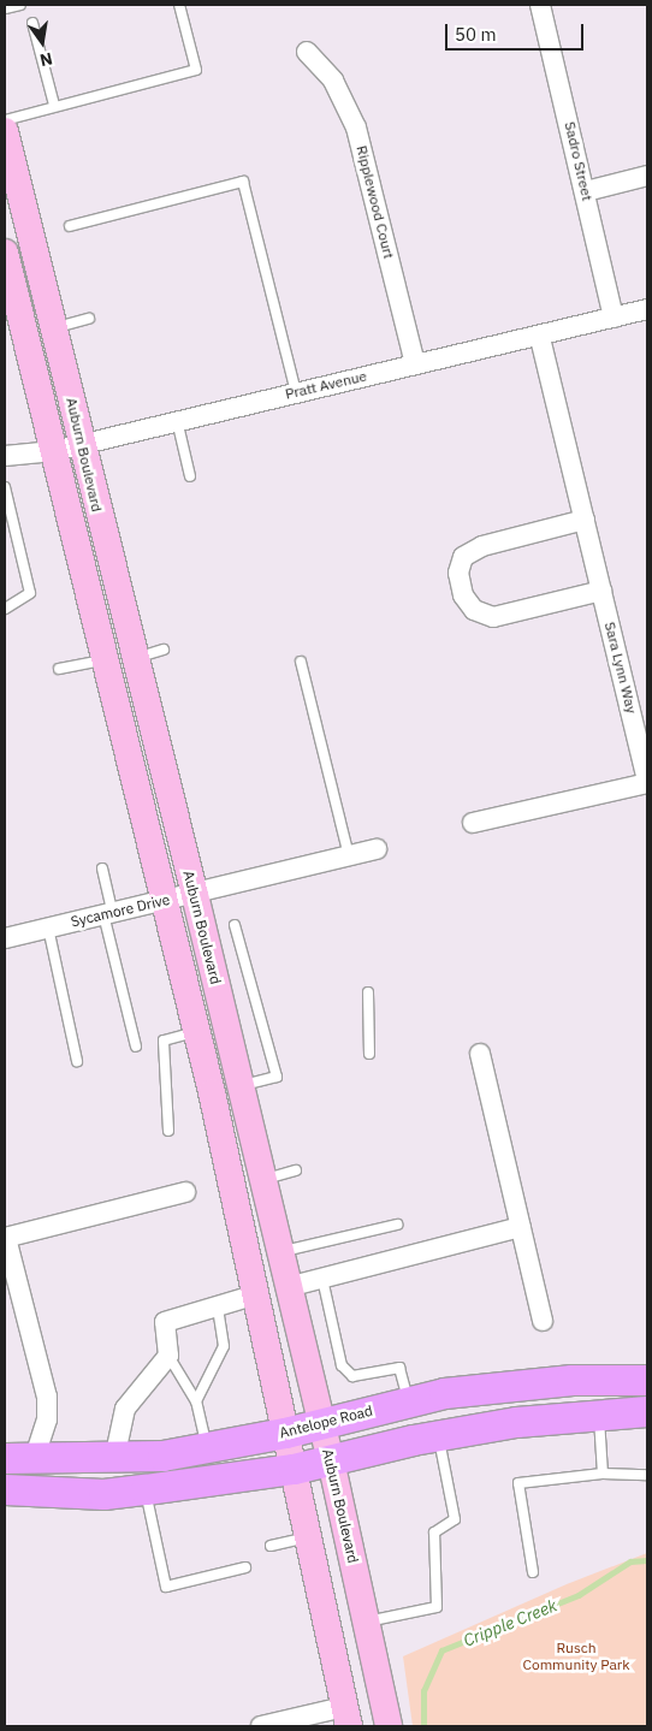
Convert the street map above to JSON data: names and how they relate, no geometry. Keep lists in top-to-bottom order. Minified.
{"streets":{"main road":["Auburn Boulevard","Antelope Road"],"street":["Sadro Street","Ripplewood Court","Pratt Avenue","Sara Lynn Way","Sycamore Drive"]},"crossings":[["Sadro Street","Pratt Avenue"],["Ripplewood Court","Pratt Avenue"],["Pratt Avenue","Auburn Boulevard"],["Pratt Avenue","Sara Lynn Way"],["Auburn Boulevard","Sycamore Drive"],["Auburn Boulevard","Antelope Road"]],"water":["Cripple Creek"],"parks":["Rusch Community Park"],"scale_bar":"50 m","north":"bottom"}
